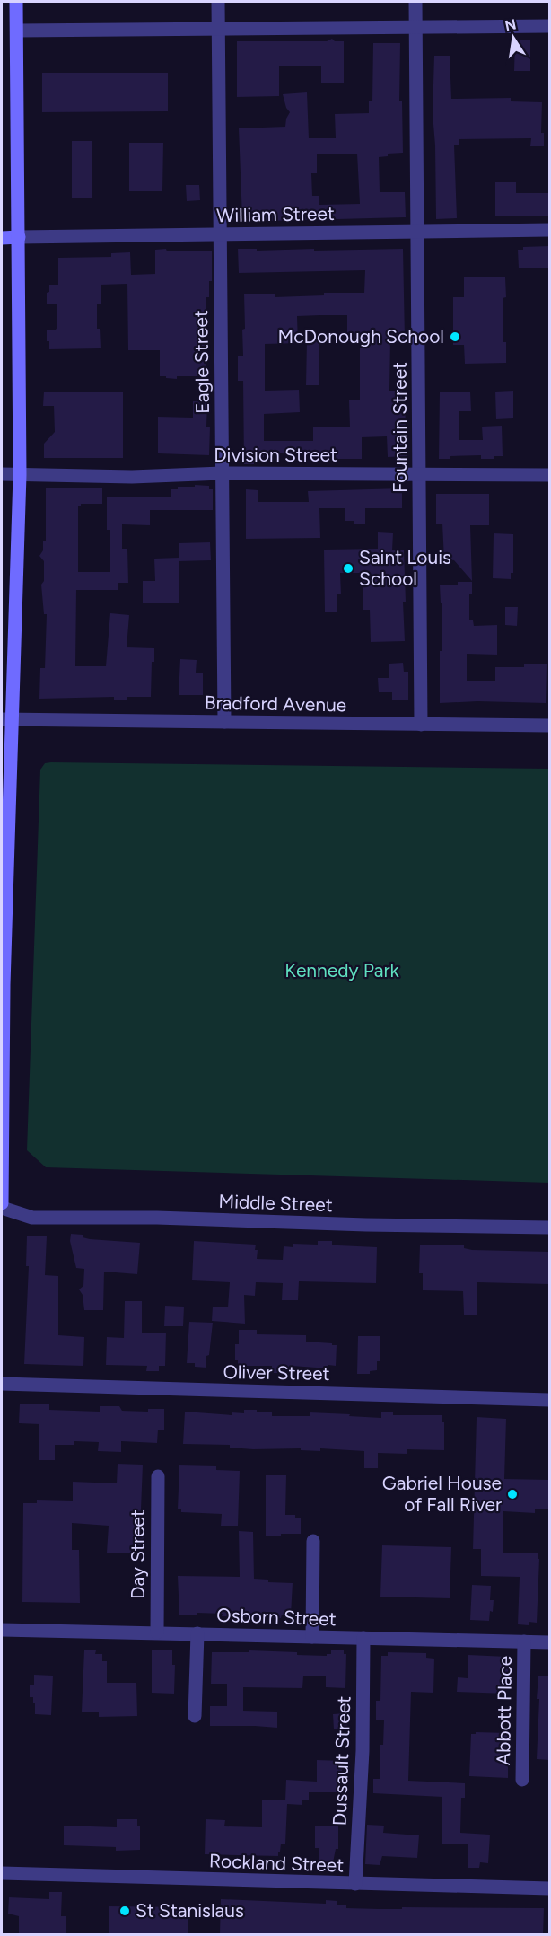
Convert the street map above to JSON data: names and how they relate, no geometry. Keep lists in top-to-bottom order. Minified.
{"streets":{"main road":["William Street"],"street":["Eagle Street","Fountain Street","Division Street","Bradford Avenue","Middle Street","Oliver Street","Day Street","Osborn Street","Abbott Place","Dussault Street","Rockland Street"]},"crossings":[["William Street","Eagle Street"],["William Street","Fountain Street"],["Eagle Street","Division Street"],["Eagle Street","Bradford Avenue"],["Fountain Street","Division Street"],["Fountain Street","Bradford Avenue"],["Day Street","Osborn Street"],["Osborn Street","Abbott Place"],["Osborn Street","Dussault Street"],["Dussault Street","Rockland Street"]],"parks":["Kennedy Park"],"places":["McDonough School","Saint Louis School","Gabriel House of Fall River","St Stanislaus"],"north":"top"}
